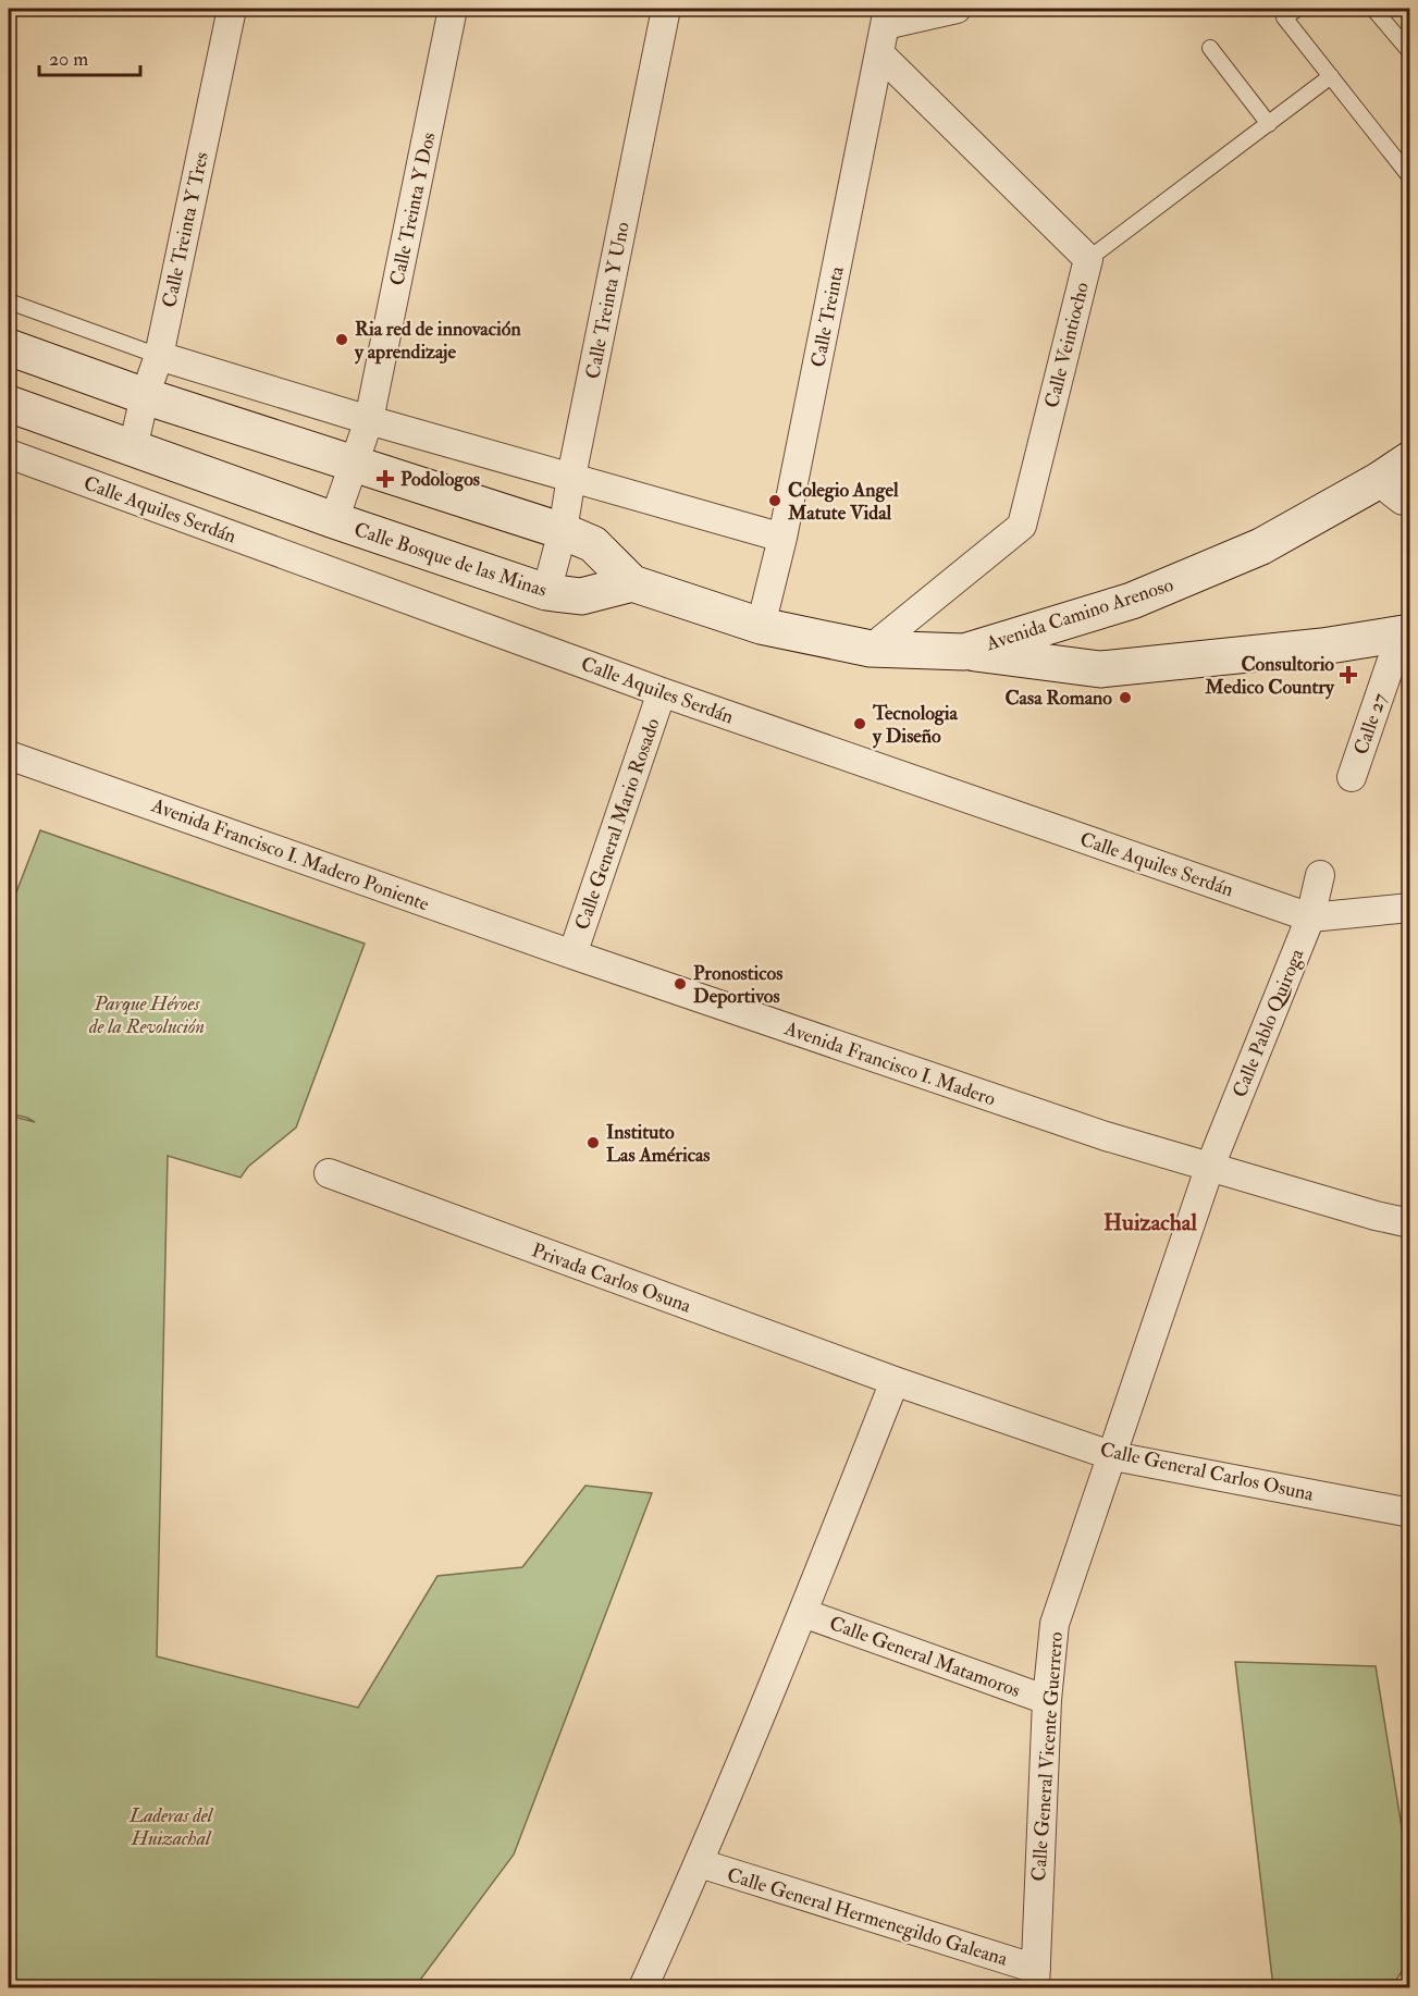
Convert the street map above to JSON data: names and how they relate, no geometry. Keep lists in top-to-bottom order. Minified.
{"streets":{"main road":["Calle Bosque de las Minas","Avenida Camino Arenoso"],"street":["Calle Treinta Y Dos","Calle Treinta Y Tres","Calle Treinta Y Uno","Calle Treinta","Calle Veintiocho","Calle Aquiles Serdán","Calle 27","Calle General Mario Rosado","Avenida Francisco I. Madero Poniente","Calle Pablo Quiroga","Avenida Francisco I. Madero","Privada Carlos Osuna","Calle General Carlos Osuna","Calle General Matamoros","Calle General Vicente Guerrero","Calle General Hermenegildo Galeana"]},"crossings":[["Calle Treinta Y Dos","Calle Bosque de las Minas"],["Calle Treinta Y Tres","Calle Bosque de las Minas"],["Calle Treinta Y Uno","Calle Bosque de las Minas"],["Calle Treinta","Calle Veintiocho"],["Calle Treinta","Avenida Camino Arenoso"],["Calle Veintiocho","Avenida Camino Arenoso"],["Calle Aquiles Serdán","Calle General Mario Rosado"],["Calle Aquiles Serdán","Calle Pablo Quiroga"],["Calle Bosque de las Minas","Avenida Camino Arenoso"],["Calle General Mario Rosado","Avenida Francisco I. Madero Poniente"],["Calle General Mario Rosado","Avenida Francisco I. Madero"],["Avenida Francisco I. Madero Poniente","Avenida Francisco I. Madero"],["Calle Pablo Quiroga","Avenida Francisco I. Madero"],["Calle Pablo Quiroga","Calle General Carlos Osuna"],["Calle Pablo Quiroga","Calle General Vicente Guerrero"],["Privada Carlos Osuna","Calle General Carlos Osuna"],["Calle General Carlos Osuna","Calle General Vicente Guerrero"],["Calle General Matamoros","Calle General Vicente Guerrero"],["Calle General Vicente Guerrero","Calle General Hermenegildo Galeana"]],"districts":["Huizachal"],"parks":["Parque Héroes de la Revolución","Laderas del Huizachal"],"places":{"other":["Ria red de innovación y aprendizaje","Colegio Angel Matute Vidal","Casa Romano","Tecnologia y Diseño","Pronosticos Deportivos","Instituto Las Américas"],"health":["Podologos","Consultorio Medico Country"]},"scale_bar":"20 m"}
